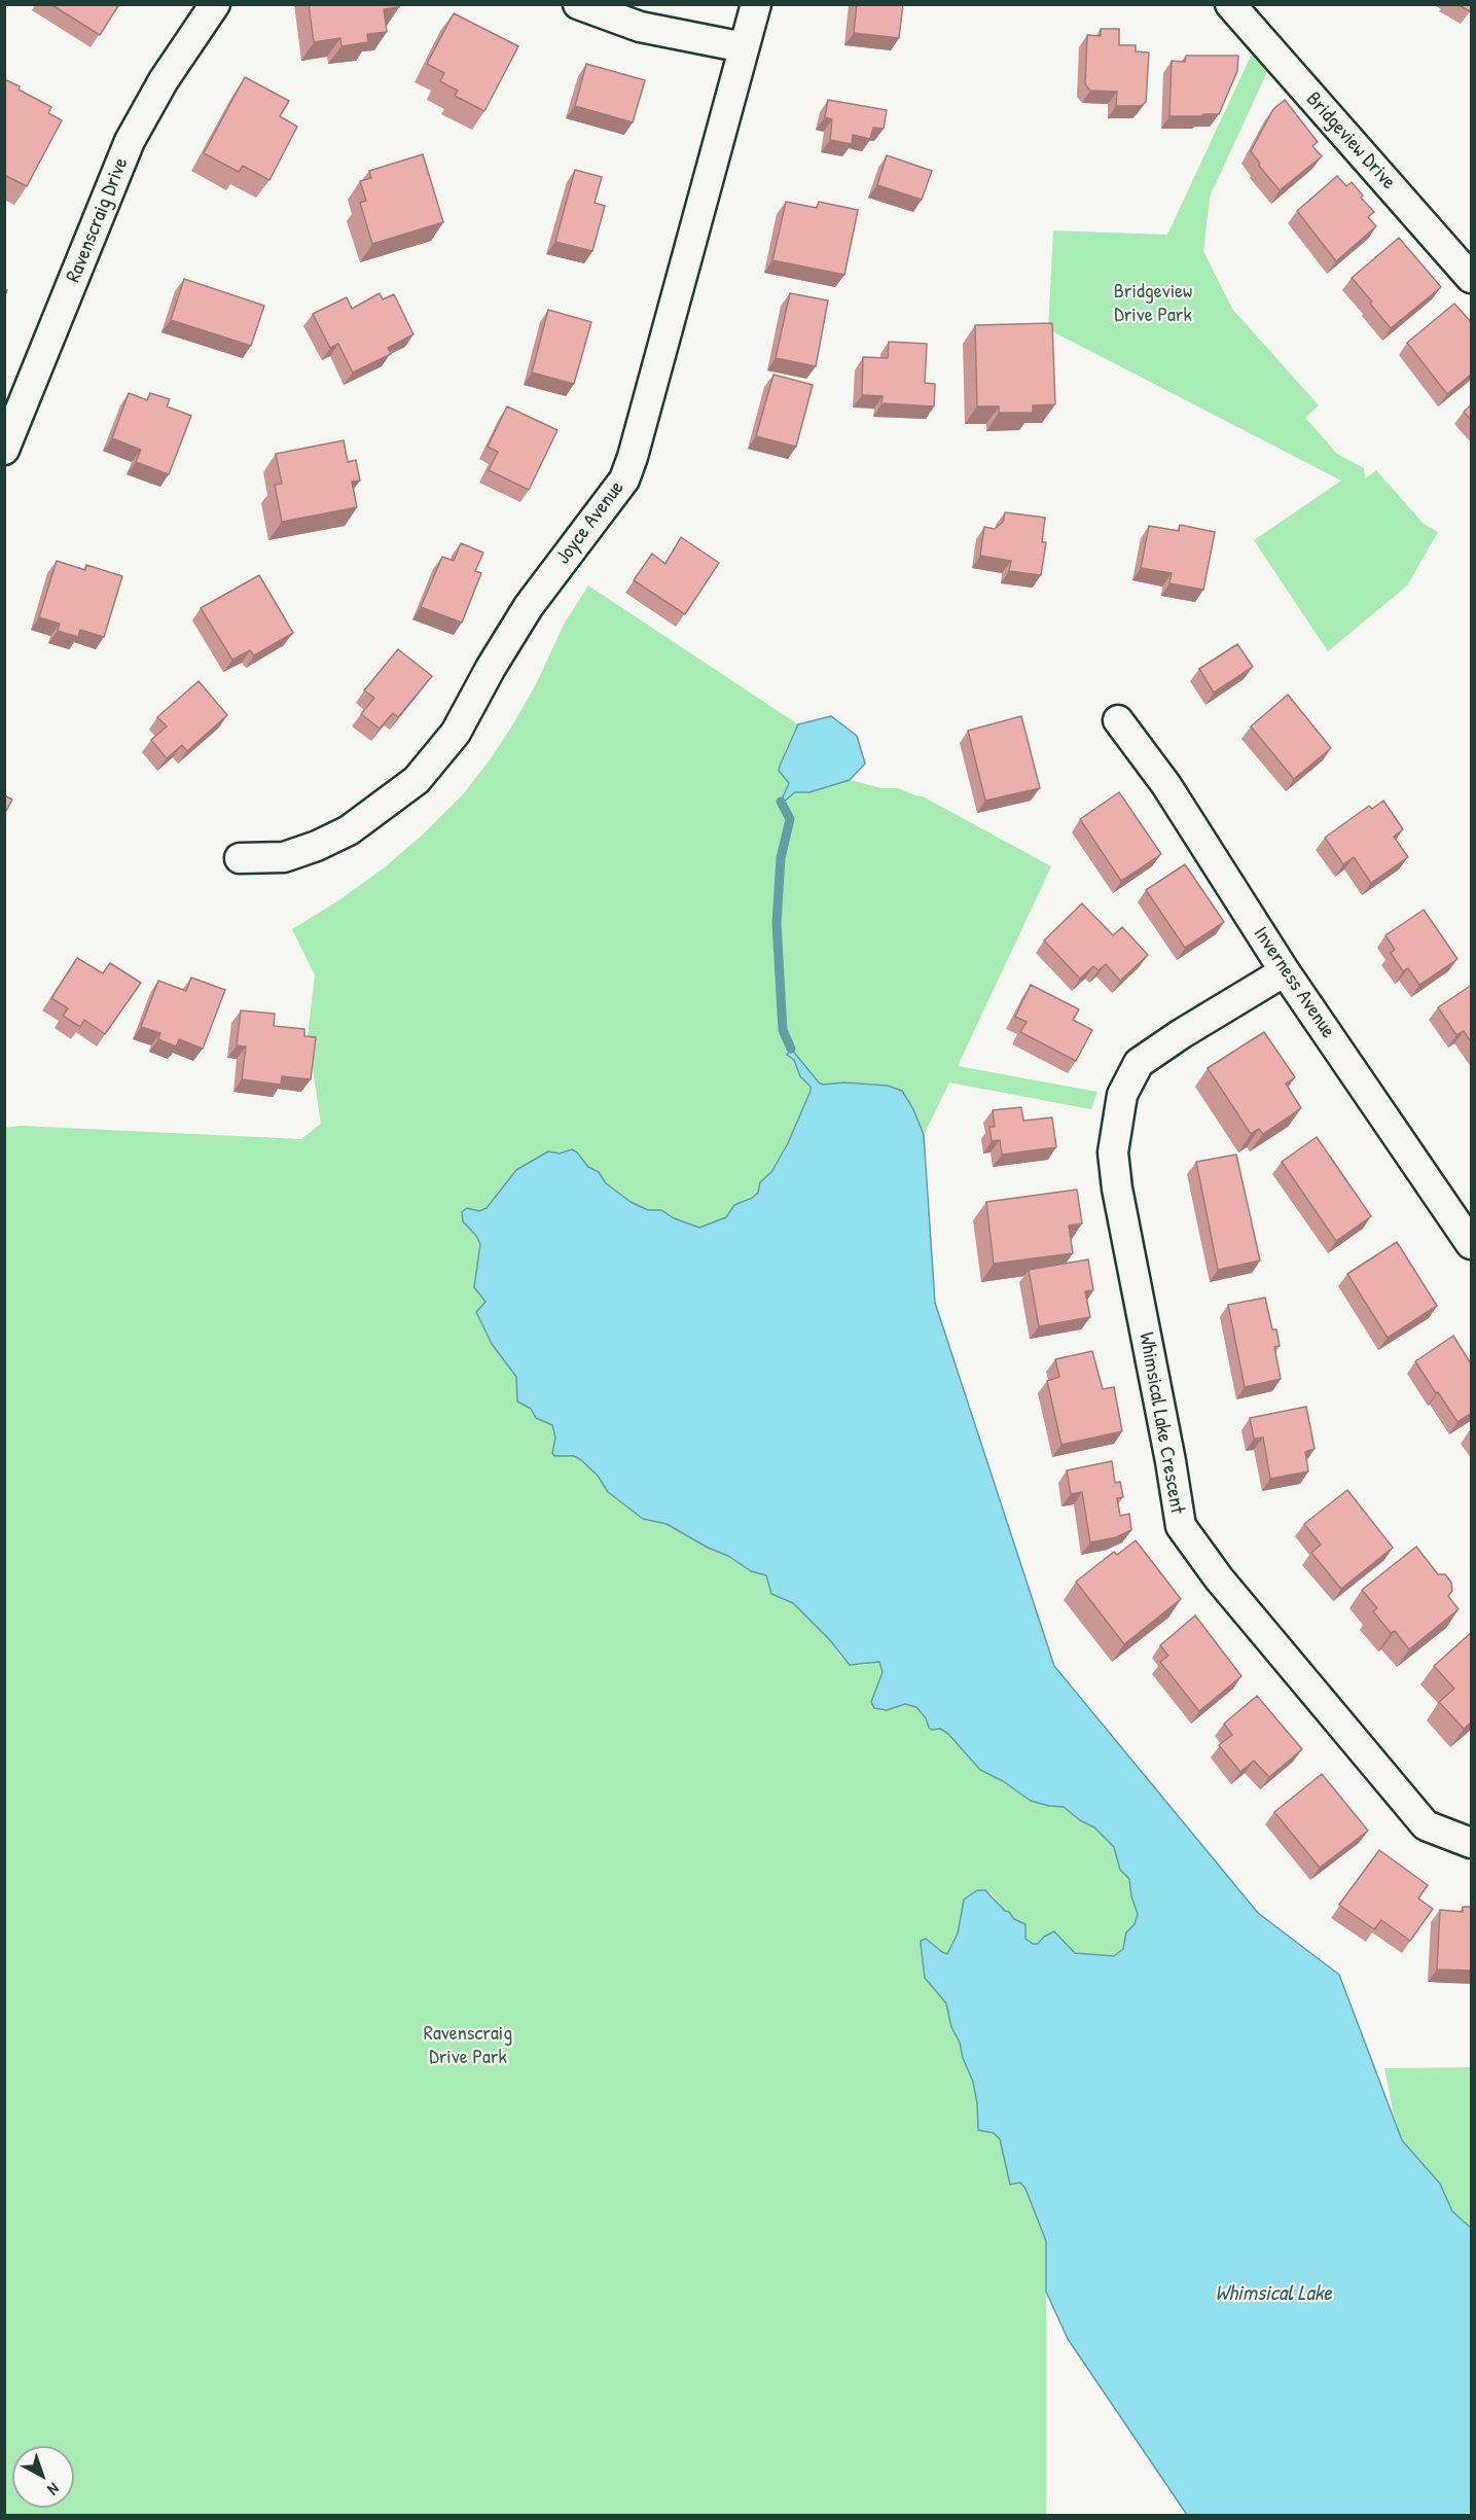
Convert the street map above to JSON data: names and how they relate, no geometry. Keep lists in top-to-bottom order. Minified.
{"streets":{"street":["Bridgeview Drive","Ravenscraig Drive","Joyce Avenue","Inverness Avenue","Whimsical Lake Crescent"]},"crossings":[["Inverness Avenue","Whimsical Lake Crescent"]],"water":["Whimsical Lake"],"parks":["Bridgeview Drive Park","Ravenscraig Drive Park"],"north":"bottom right"}
